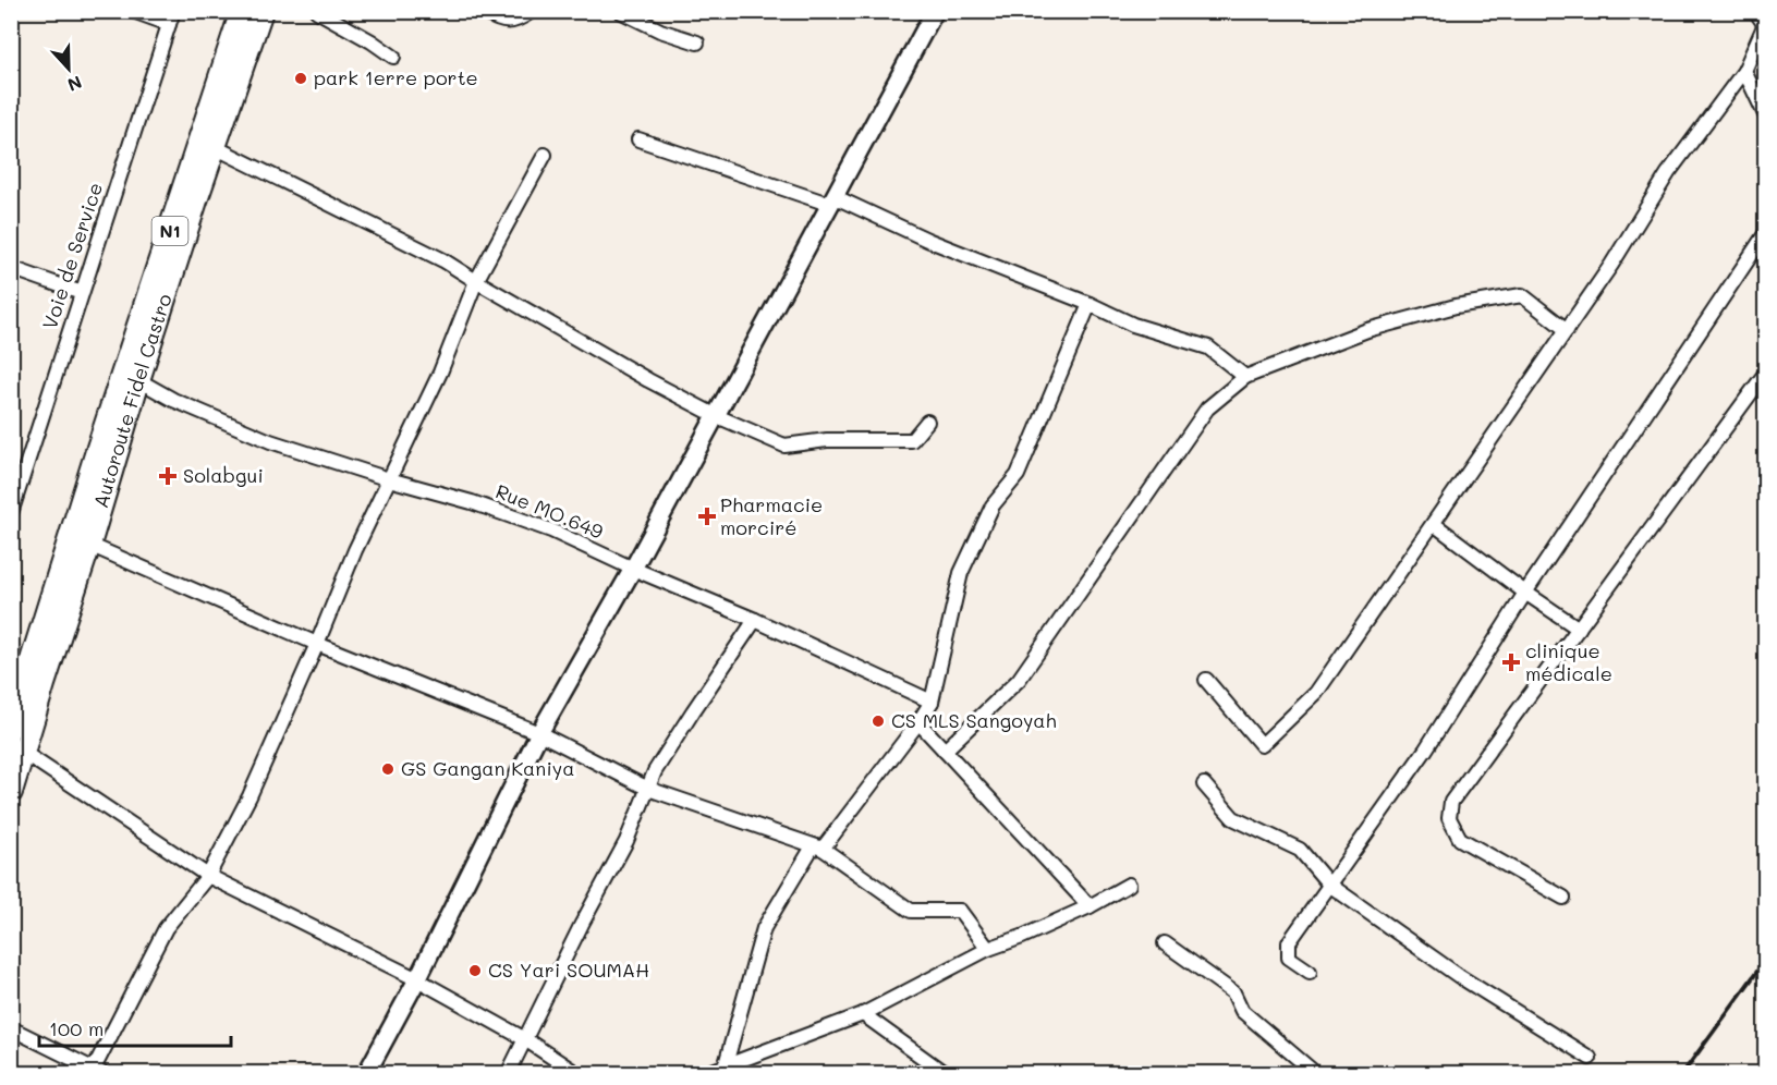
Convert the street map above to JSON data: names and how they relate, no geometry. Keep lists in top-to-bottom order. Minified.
{"streets":{"highway":["N1","Autoroute Fidel Castro"],"street":["Voie de Service","Rue MO.649"]},"crossings":[["Autoroute Fidel Castro","Rue MO.649"]],"places":{"other":["park 1erre porte","CS MLS Sangoyah","GS Gangan Kaniya","CS Yari SOUMAH"],"health":["Solabgui","Pharmacie morciré","clinique médicale"]},"scale_bar":"100 m","north":"bottom"}
